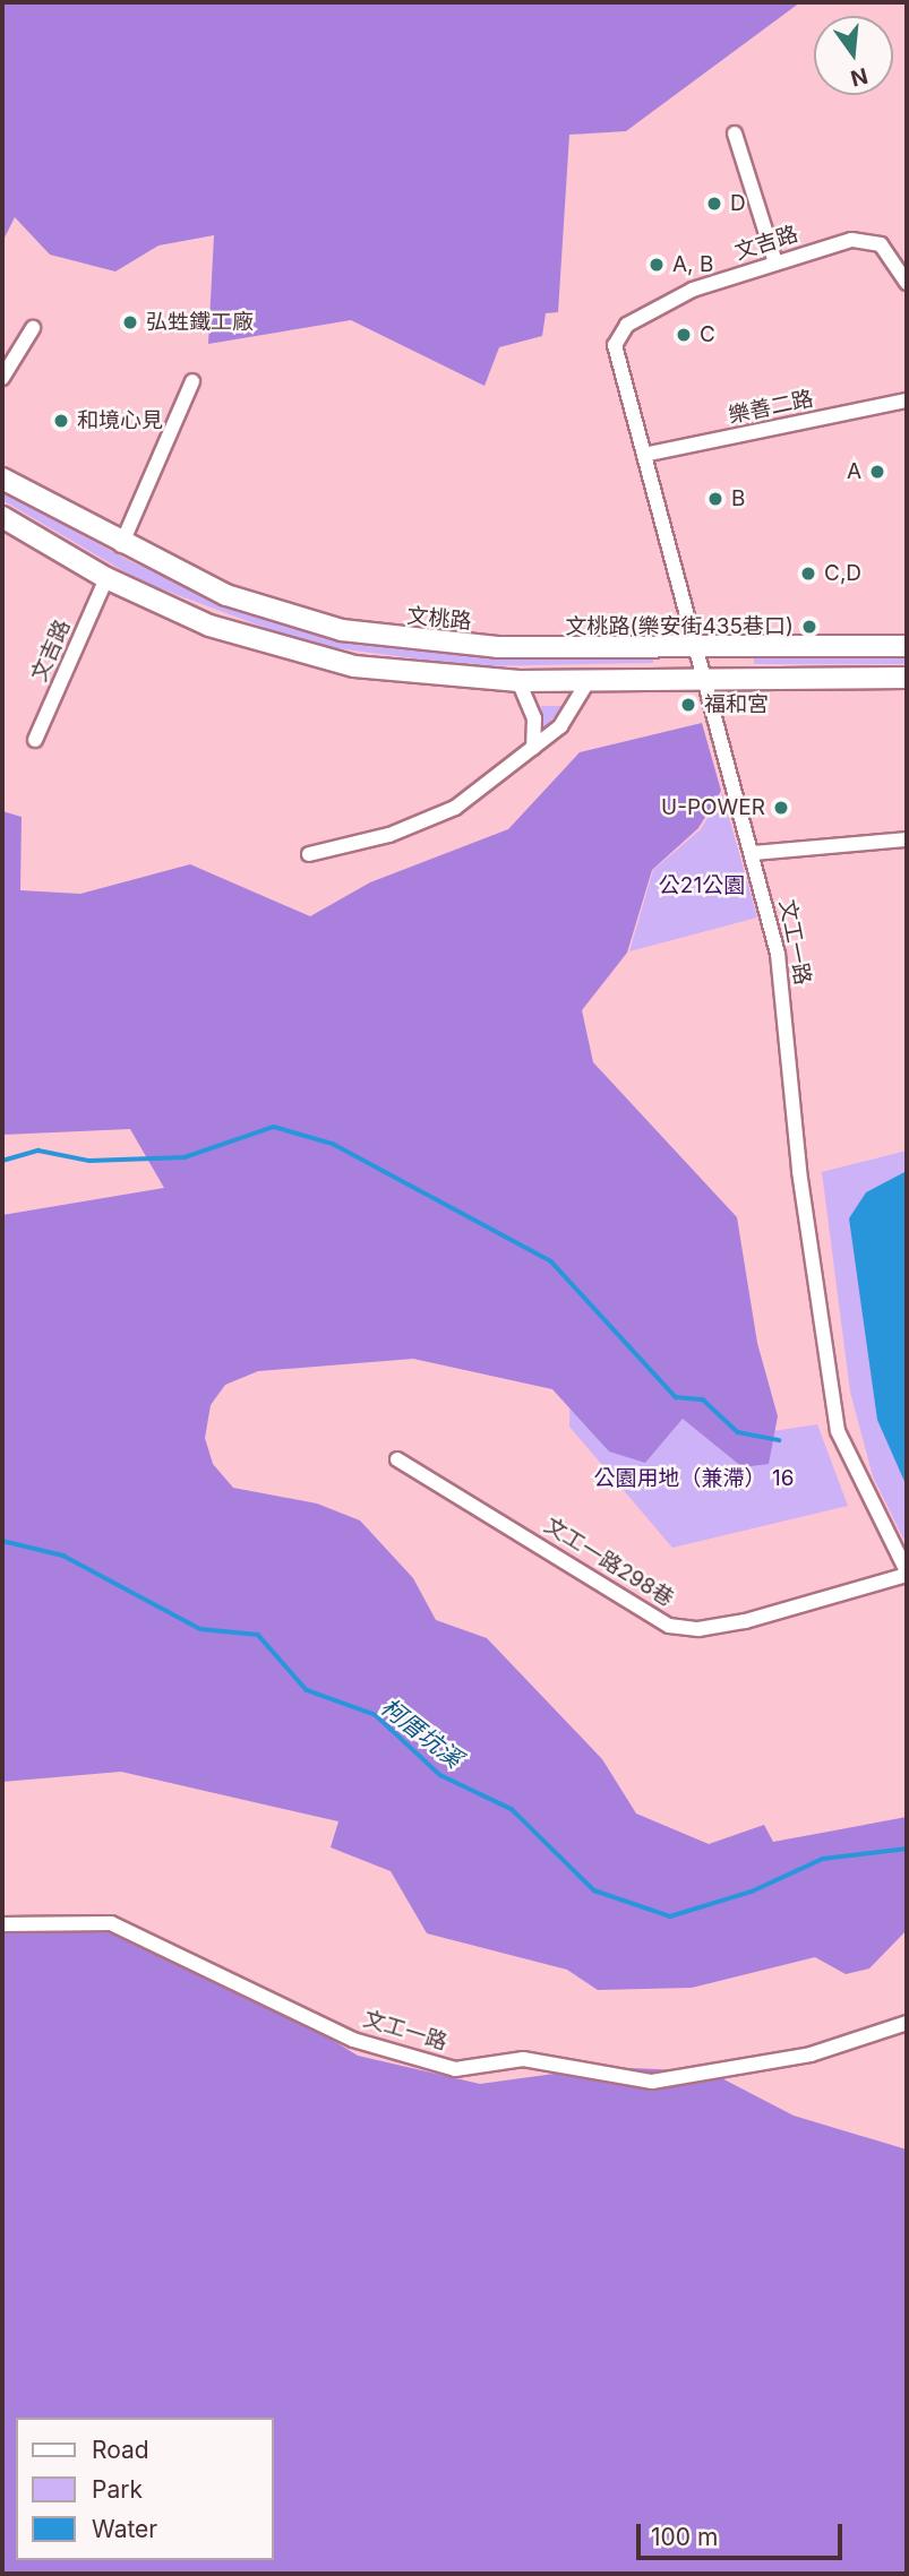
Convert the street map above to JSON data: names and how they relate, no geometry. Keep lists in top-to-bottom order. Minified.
{"streets":{"street":["文吉路","樂善二路","文桃路","文工一路","文工一路298巷"]},"crossings":[["文吉路","文工一路"],["樂善二路","文工一路"],["文桃路","文工一路"],["文工一路","文工一路298巷"]],"water":["柯厝坑溪"],"parks":["公21公園","公園用地（兼滯） 16"],"places":["D","A, B","弘甡鐵工廠","C","和境心見","A","B","C,D","文桃路(樂安街435巷口)","福和宮","U-POWER"],"legend":["Road","Park","Water"],"scale_bar":"100 m","north":"bottom"}
